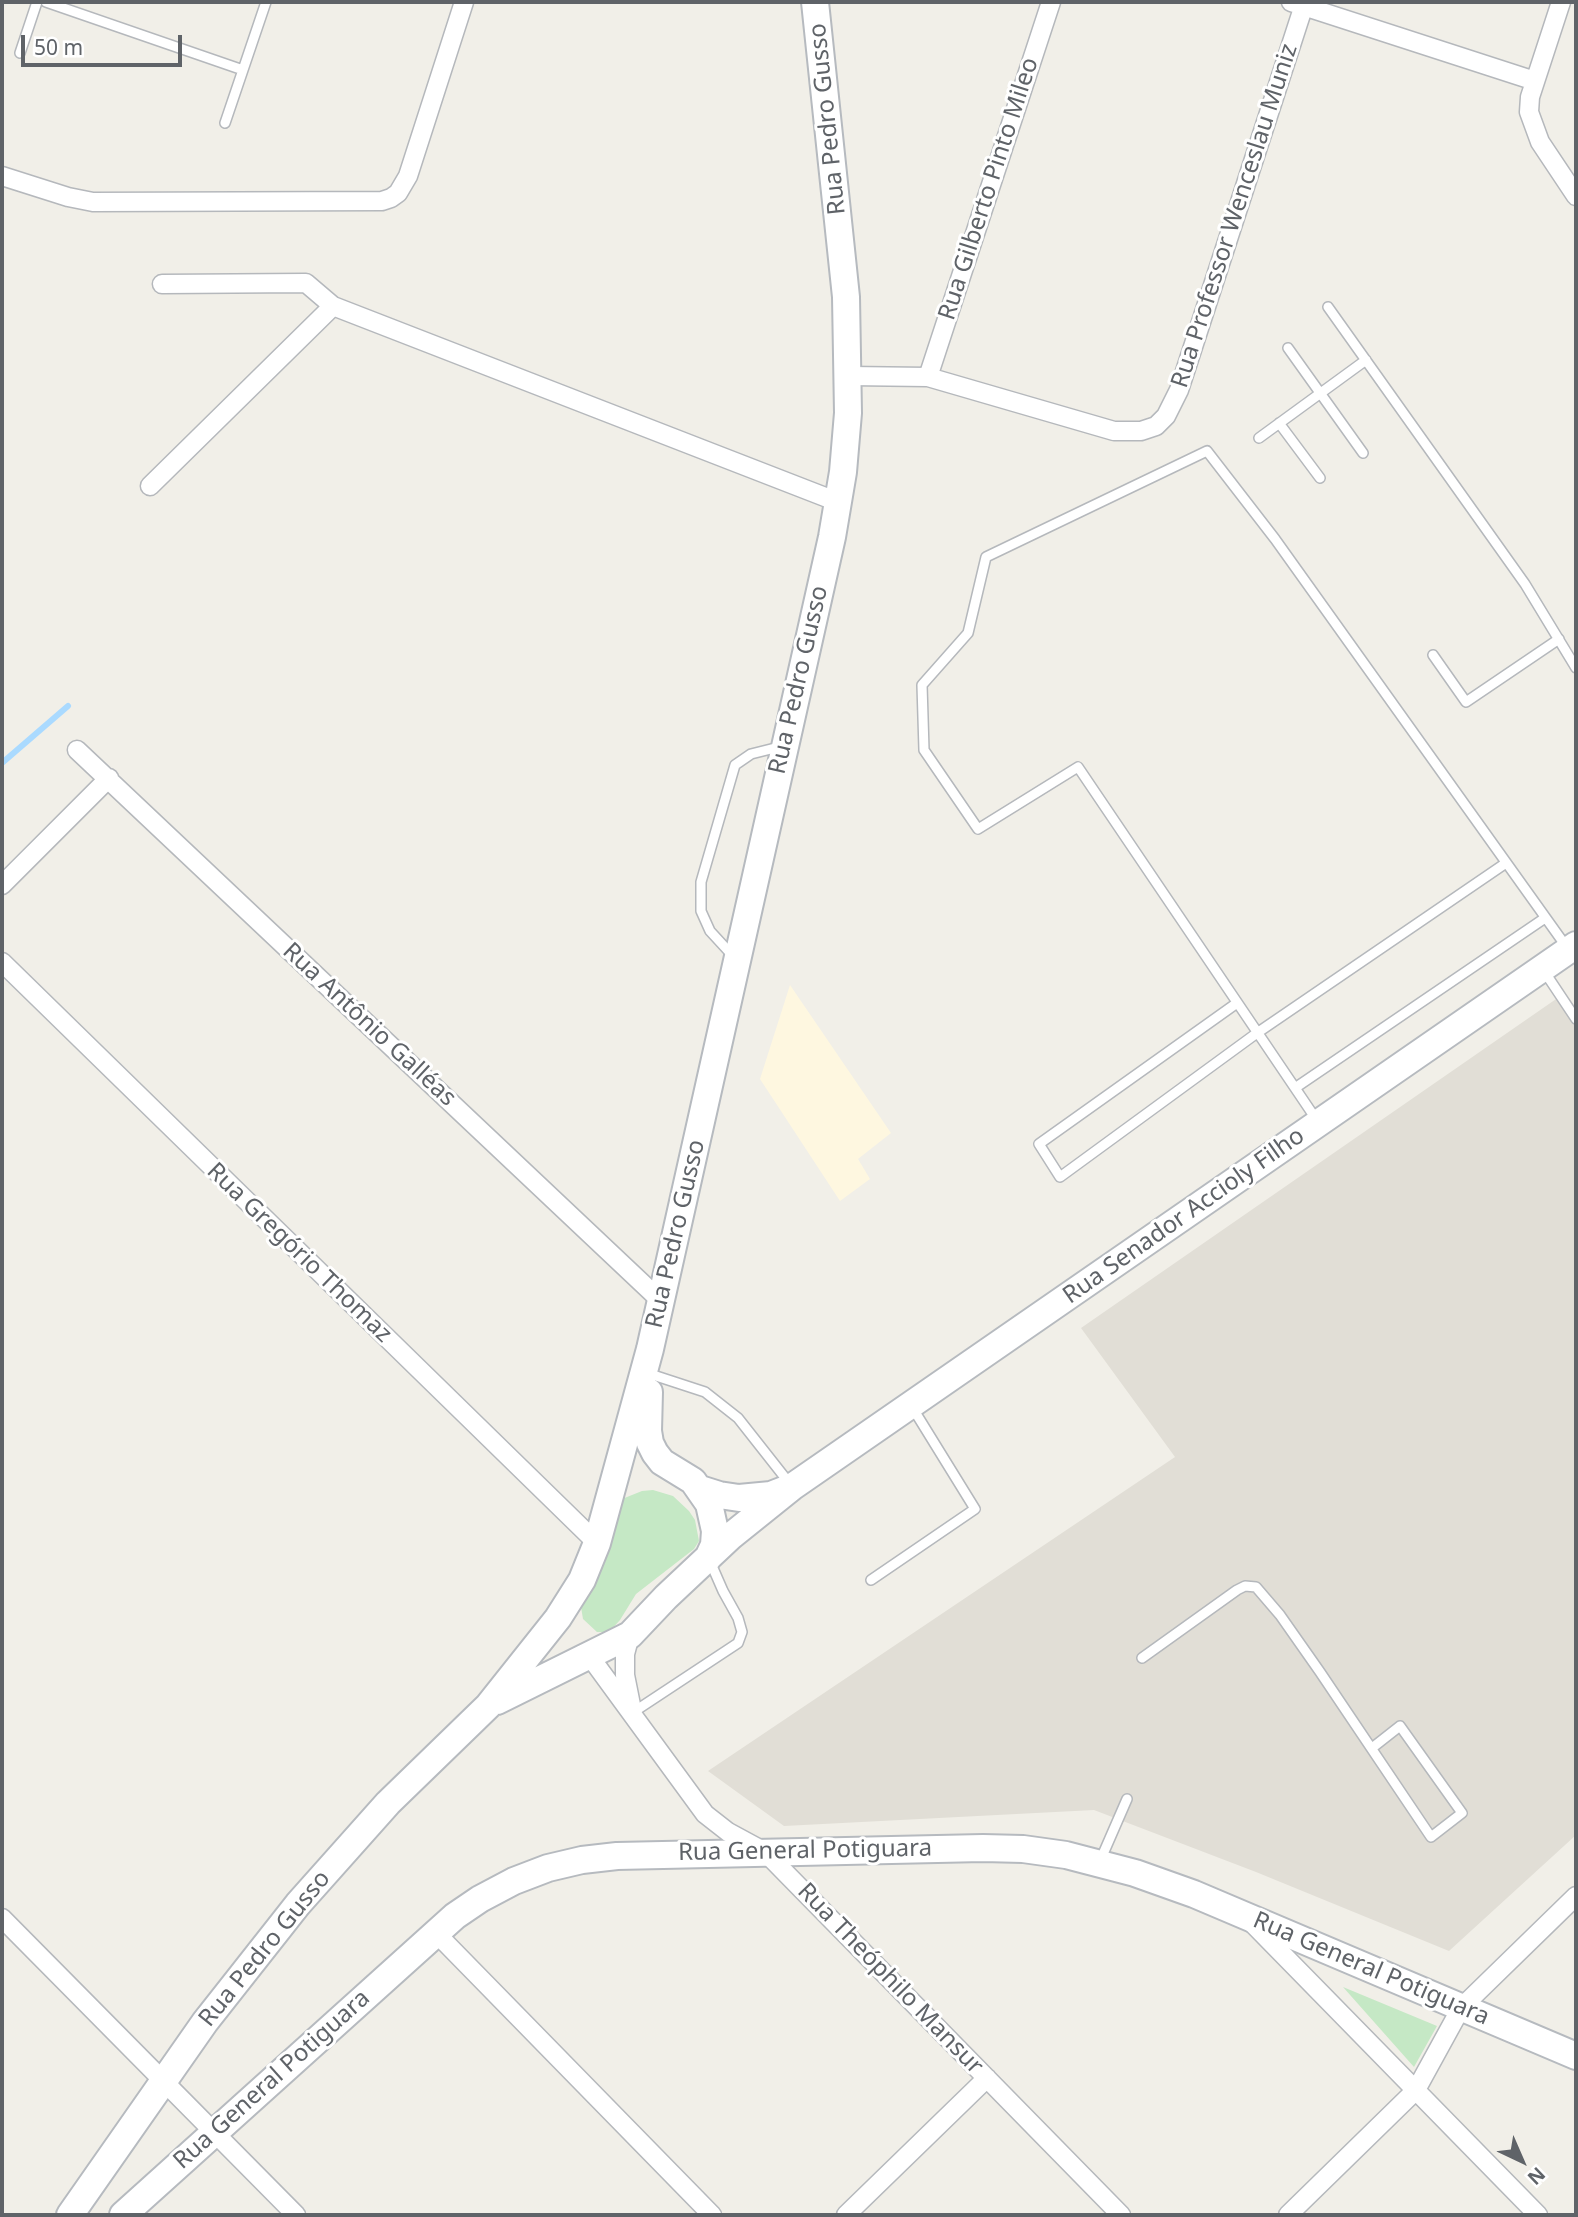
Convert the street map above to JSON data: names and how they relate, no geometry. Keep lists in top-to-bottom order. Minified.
{"streets":{"main road":["Rua Pedro Gusso","Rua Senador Accioly Filho","Rua General Potiguara"],"street":["Rua Gilberto Pinto Mileo","Rua Professor Wenceslau Muniz","Rua Antônio Galléas","Rua Gregório Thomaz","Rua Theóphilo Mansur"]},"crossings":[["Rua Pedro Gusso","Rua Antônio Galléas"],["Rua Pedro Gusso","Rua Senador Accioly Filho"],["Rua Pedro Gusso","Rua Gregório Thomaz"],["Rua Pedro Gusso","Rua Theóphilo Mansur"],["Rua Gilberto Pinto Mileo","Rua Professor Wenceslau Muniz"],["Rua General Potiguara","Rua Theóphilo Mansur"]],"scale_bar":"50 m","north":"bottom right"}
